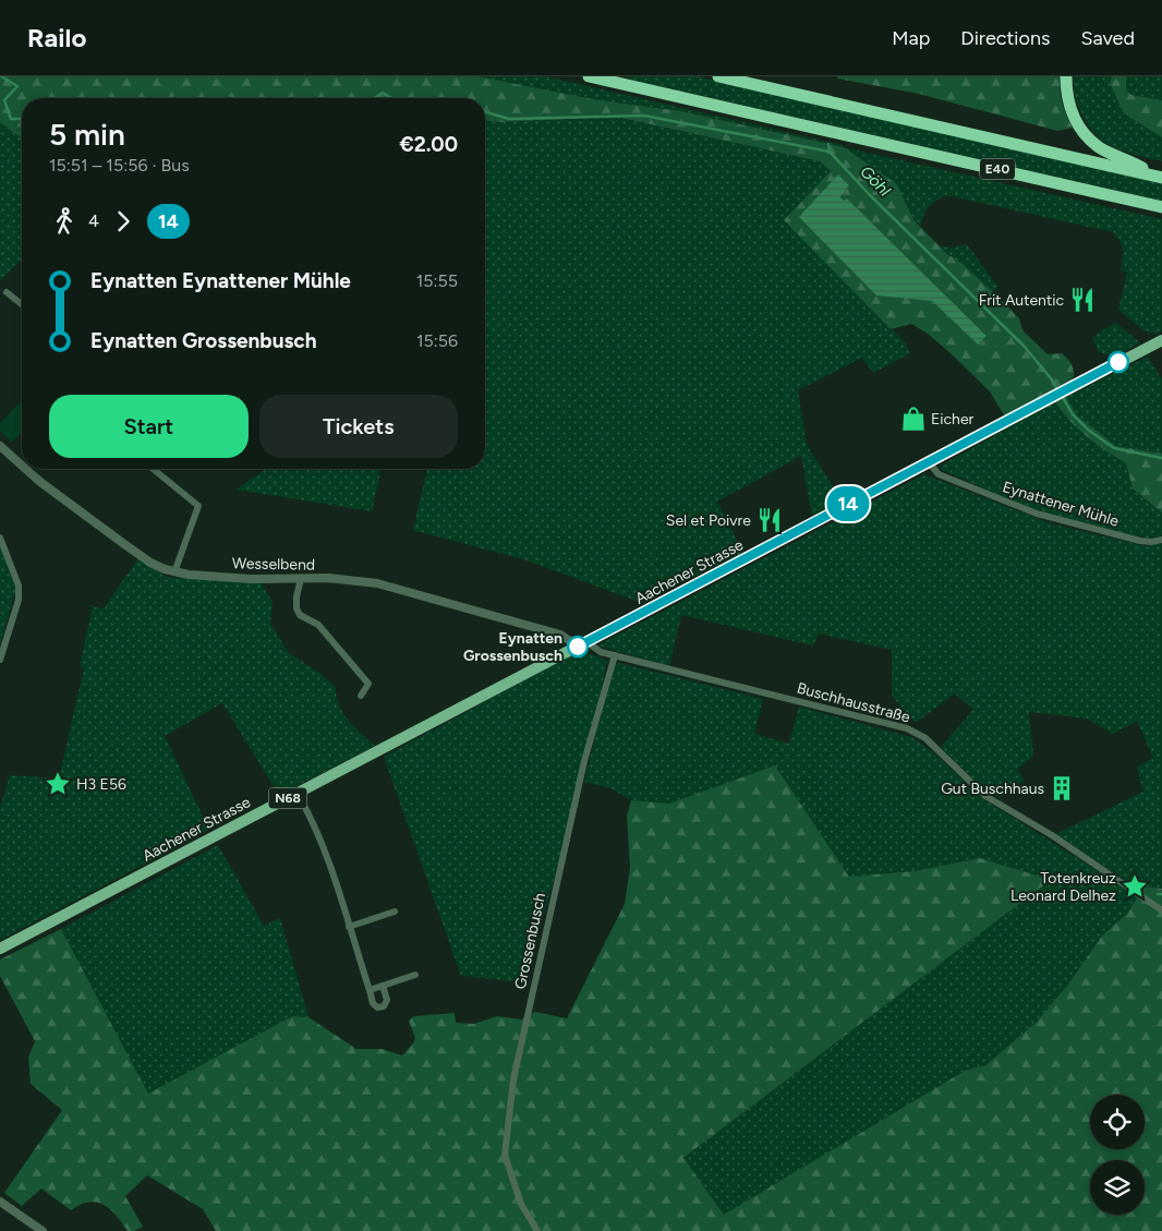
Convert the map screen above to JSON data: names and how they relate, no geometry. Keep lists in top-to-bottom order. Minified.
{"streets":{"highway":["E40"],"main road":["Aachener Strasse","N68"],"street":["Eynattener Mühle","Wesselbend","Buschhausstraße","Grossenbusch"]},"crossings":[["Eynattener Mühle","Aachener Strasse"],["Wesselbend","Aachener Strasse"],["Aachener Strasse","Buschhausstraße"],["Buschhausstraße","Grossenbusch"]],"water":["Göhl"],"places":{"restaurant":["Frit Autentic","Sel et Poivre"],"shop":["Eicher"],"other":["Eynatten Grossenbusch"],"place":["H3 E56","Totenkreuz Leonard Delhez"],"building":["Gut Buschhaus"]},"lines":["bus line 14"],"page":{"header":"Railo","nav":["Map","Directions","Saved"],"on_map":"14","heading":["5 min","15:51 – 15:56 · Bus","€2.00"],"legs":["4","14"],"list":[{"name":"Eynatten Eynattener Mühle","value":"15:55"},{"name":"Eynatten Grossenbusch","value":"15:56"}],"buttons":["Start","Tickets"]}}
